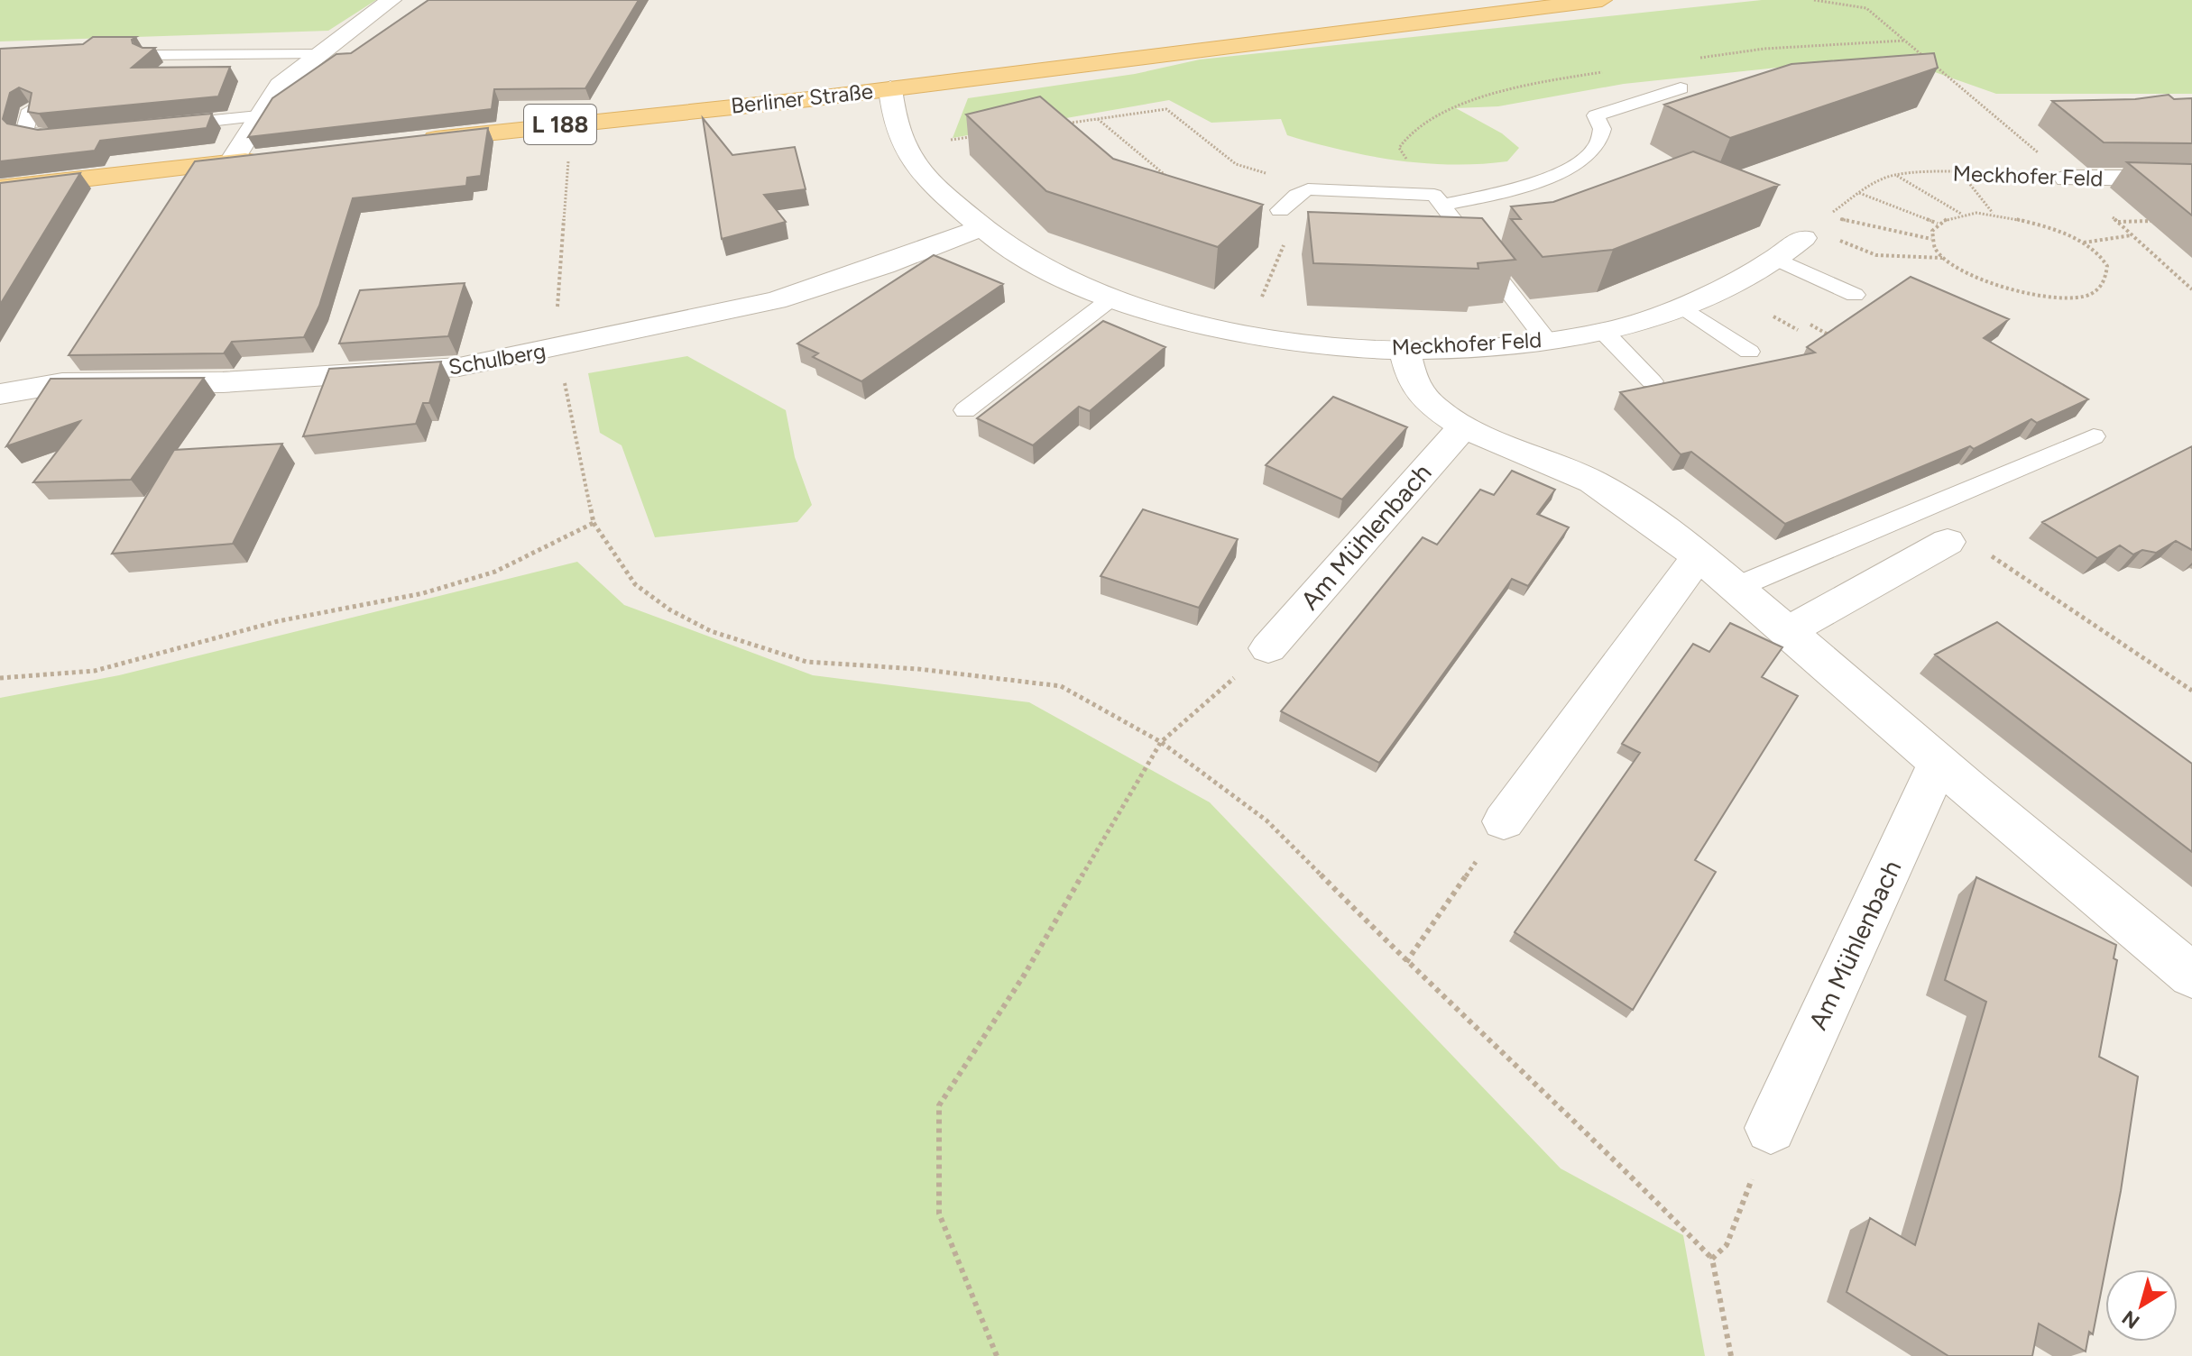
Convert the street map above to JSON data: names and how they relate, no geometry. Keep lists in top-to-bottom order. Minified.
{"streets":{"main road":["Berliner Straße","L 188"],"street":["Meckhofer Feld","Schulberg","Am Mühlenbach"]},"crossings":[["Berliner Straße","Meckhofer Feld"],["Meckhofer Feld","Schulberg"]],"north":"bottom left"}
